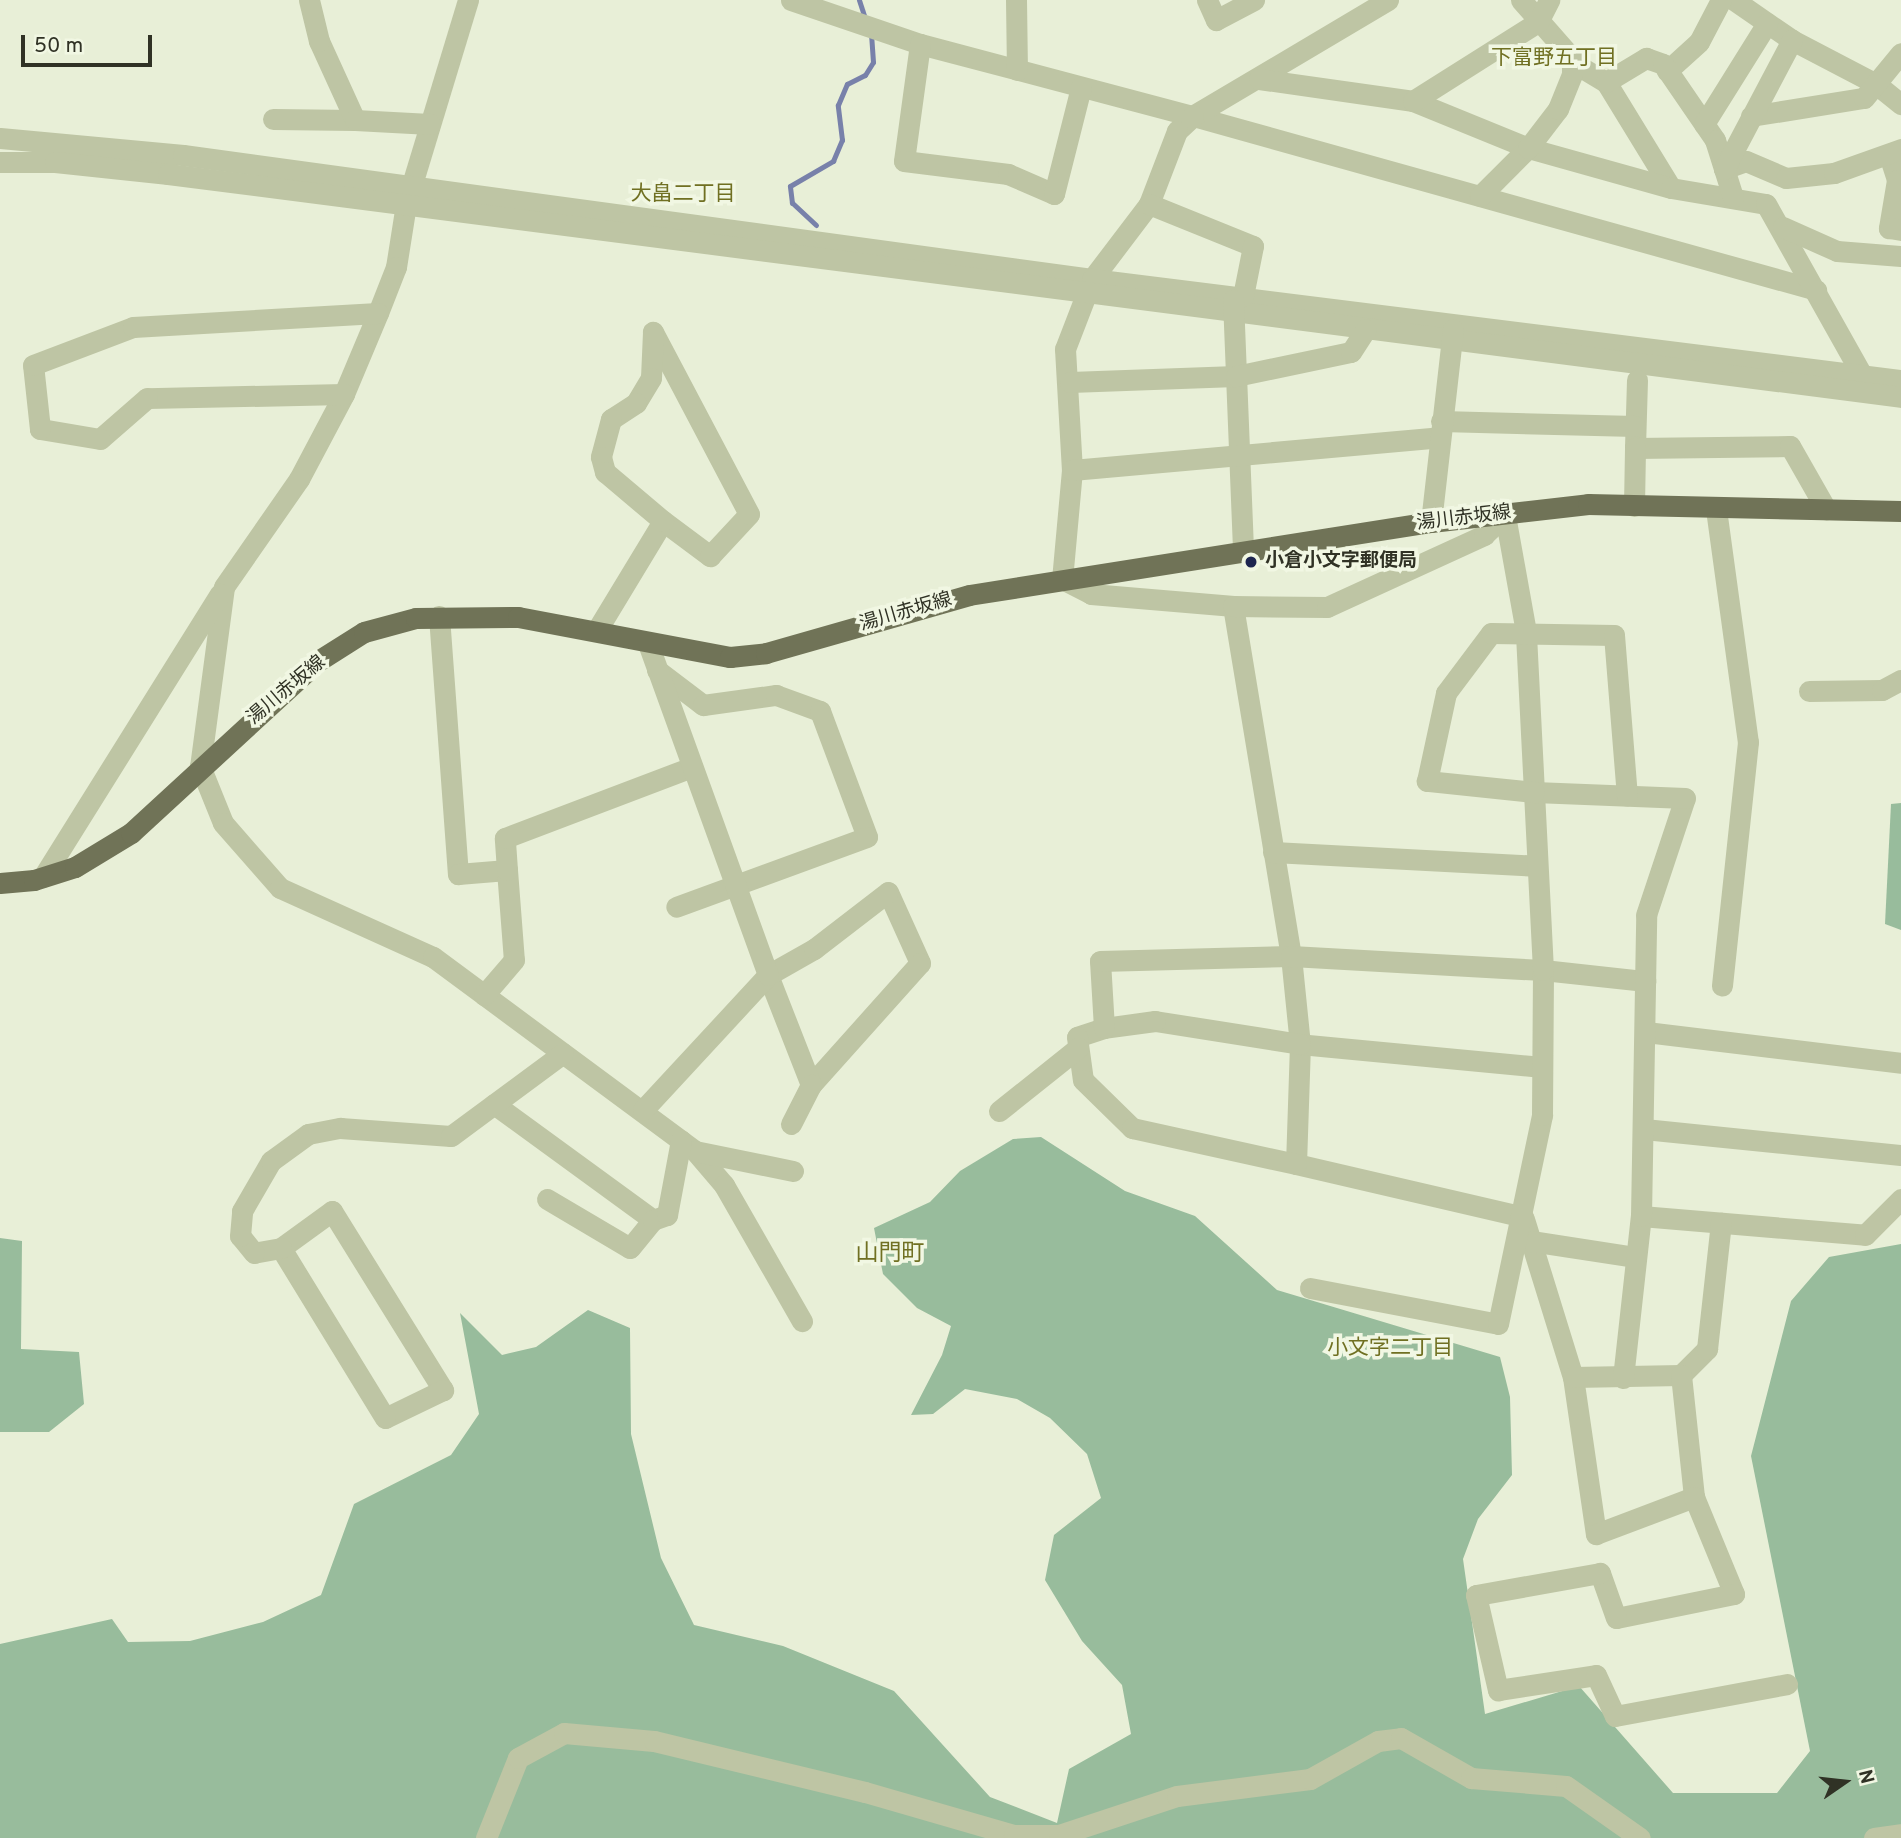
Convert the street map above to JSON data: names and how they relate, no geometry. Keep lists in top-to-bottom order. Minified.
{"streets":{"main road":["湯川赤坂線"]},"districts":["下富野五丁目","大畠二丁目","山門町","小文字二丁目"],"places":["小倉小文字郵便局"],"scale_bar":"50 m","north":"right"}
